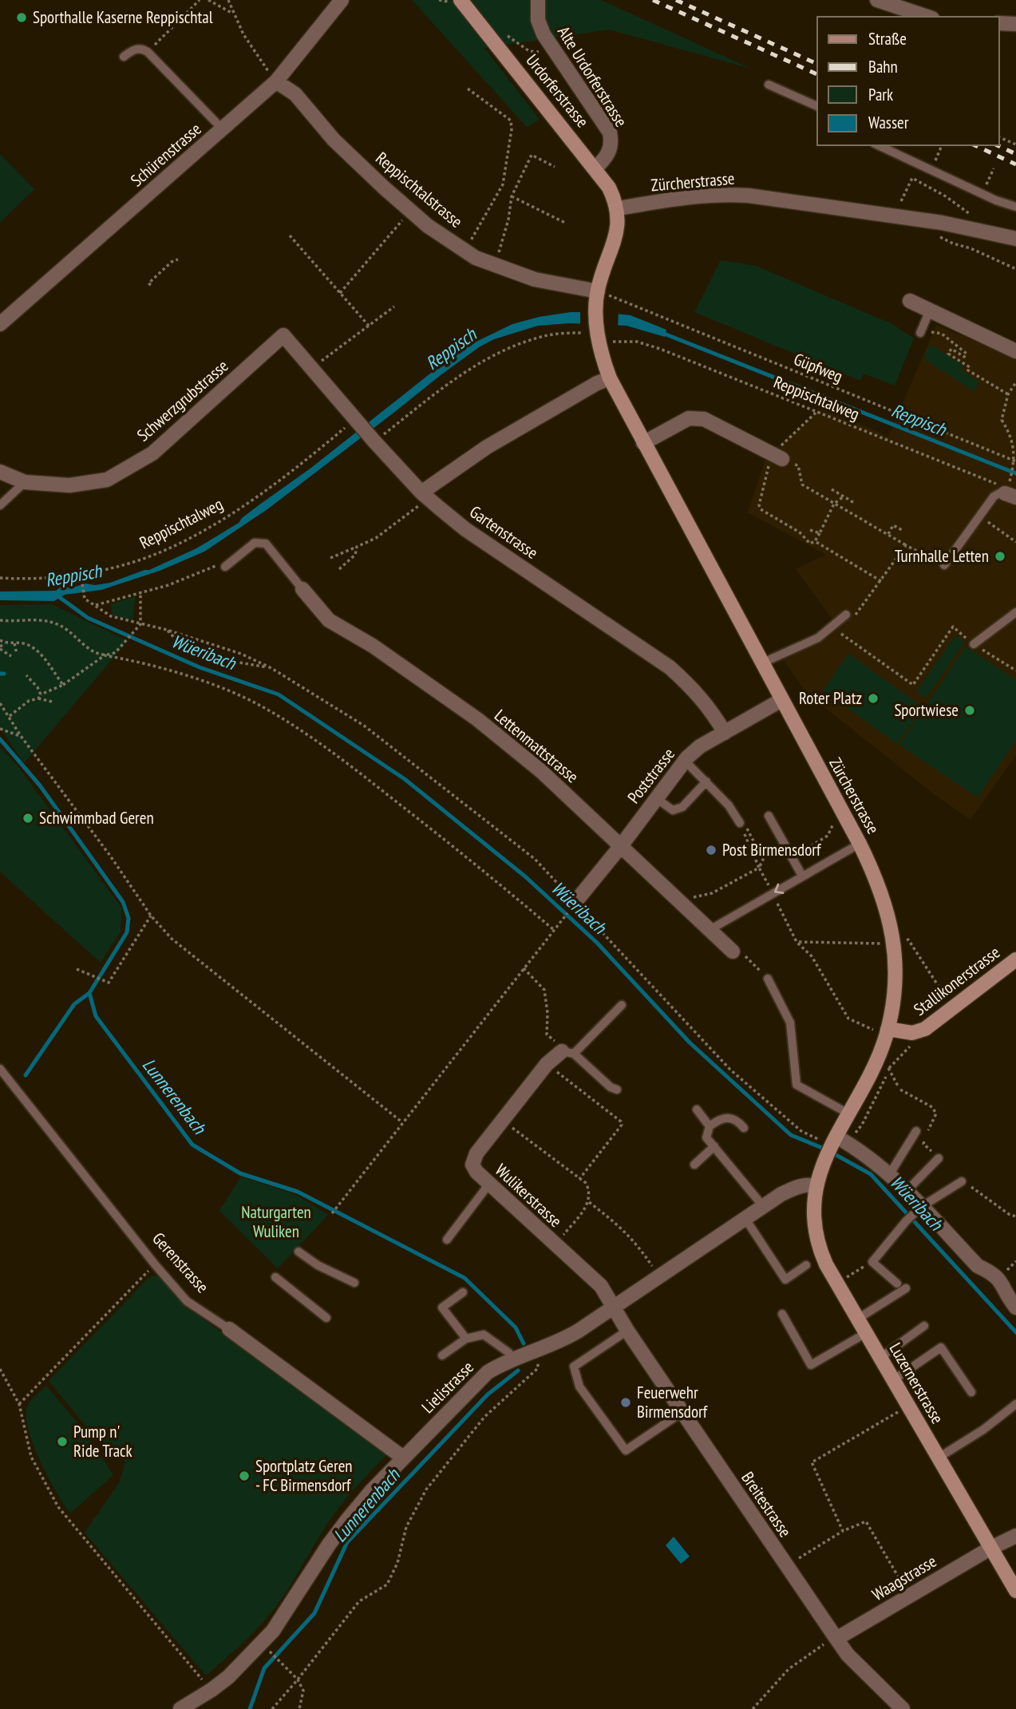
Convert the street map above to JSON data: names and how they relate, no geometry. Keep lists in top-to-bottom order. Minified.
{"streets":{"main road":["Urdorferstrasse","Zürcherstrasse","Stallikonerstrasse","Luzernerstrasse"],"street":["Alte Urdorferstrasse","Schürenstrasse","Reppischtalstrasse","Schwerzgrubstrasse","Gartenstrasse","Lettenmattstrasse","Poststrasse","Wulikerstrasse","Gerenstrasse","Lielistrasse","Breitestrasse","Waagstrasse"],"path":["Güpfweg","Reppischtalweg"]},"crossings":[["Alte Urdorferstrasse","Urdorferstrasse"],["Urdorferstrasse","Zürcherstrasse"],["Schürenstrasse","Reppischtalstrasse"],["Zürcherstrasse","Reppischtalstrasse"],["Zürcherstrasse","Poststrasse"],["Zürcherstrasse","Stallikonerstrasse"],["Zürcherstrasse","Luzernerstrasse"],["Zürcherstrasse","Lielistrasse"],["Reppischtalweg","Gartenstrasse"],["Schwerzgrubstrasse","Gartenstrasse"],["Gartenstrasse","Poststrasse"],["Lettenmattstrasse","Poststrasse"],["Wulikerstrasse","Lielistrasse"],["Wulikerstrasse","Breitestrasse"],["Gerenstrasse","Lielistrasse"],["Luzernerstrasse","Lielistrasse"],["Luzernerstrasse","Waagstrasse"],["Lielistrasse","Breitestrasse"],["Breitestrasse","Waagstrasse"]],"water":["Reppisch","Wüeribach","Lunnerenbach"],"parks":["Naturgarten Wuliken"],"places":["Sporthalle Kaserne Reppischtal","Turnhalle Letten","Roter Platz","Sportwiese","Schwimmbad Geren","Post Birmensdorf","Feuerwehr Birmensdorf","Pump n' Ride Track","Sportplatz Geren - FC Birmensdorf"],"legend":["Straße","Bahn","Park","Wasser"]}
